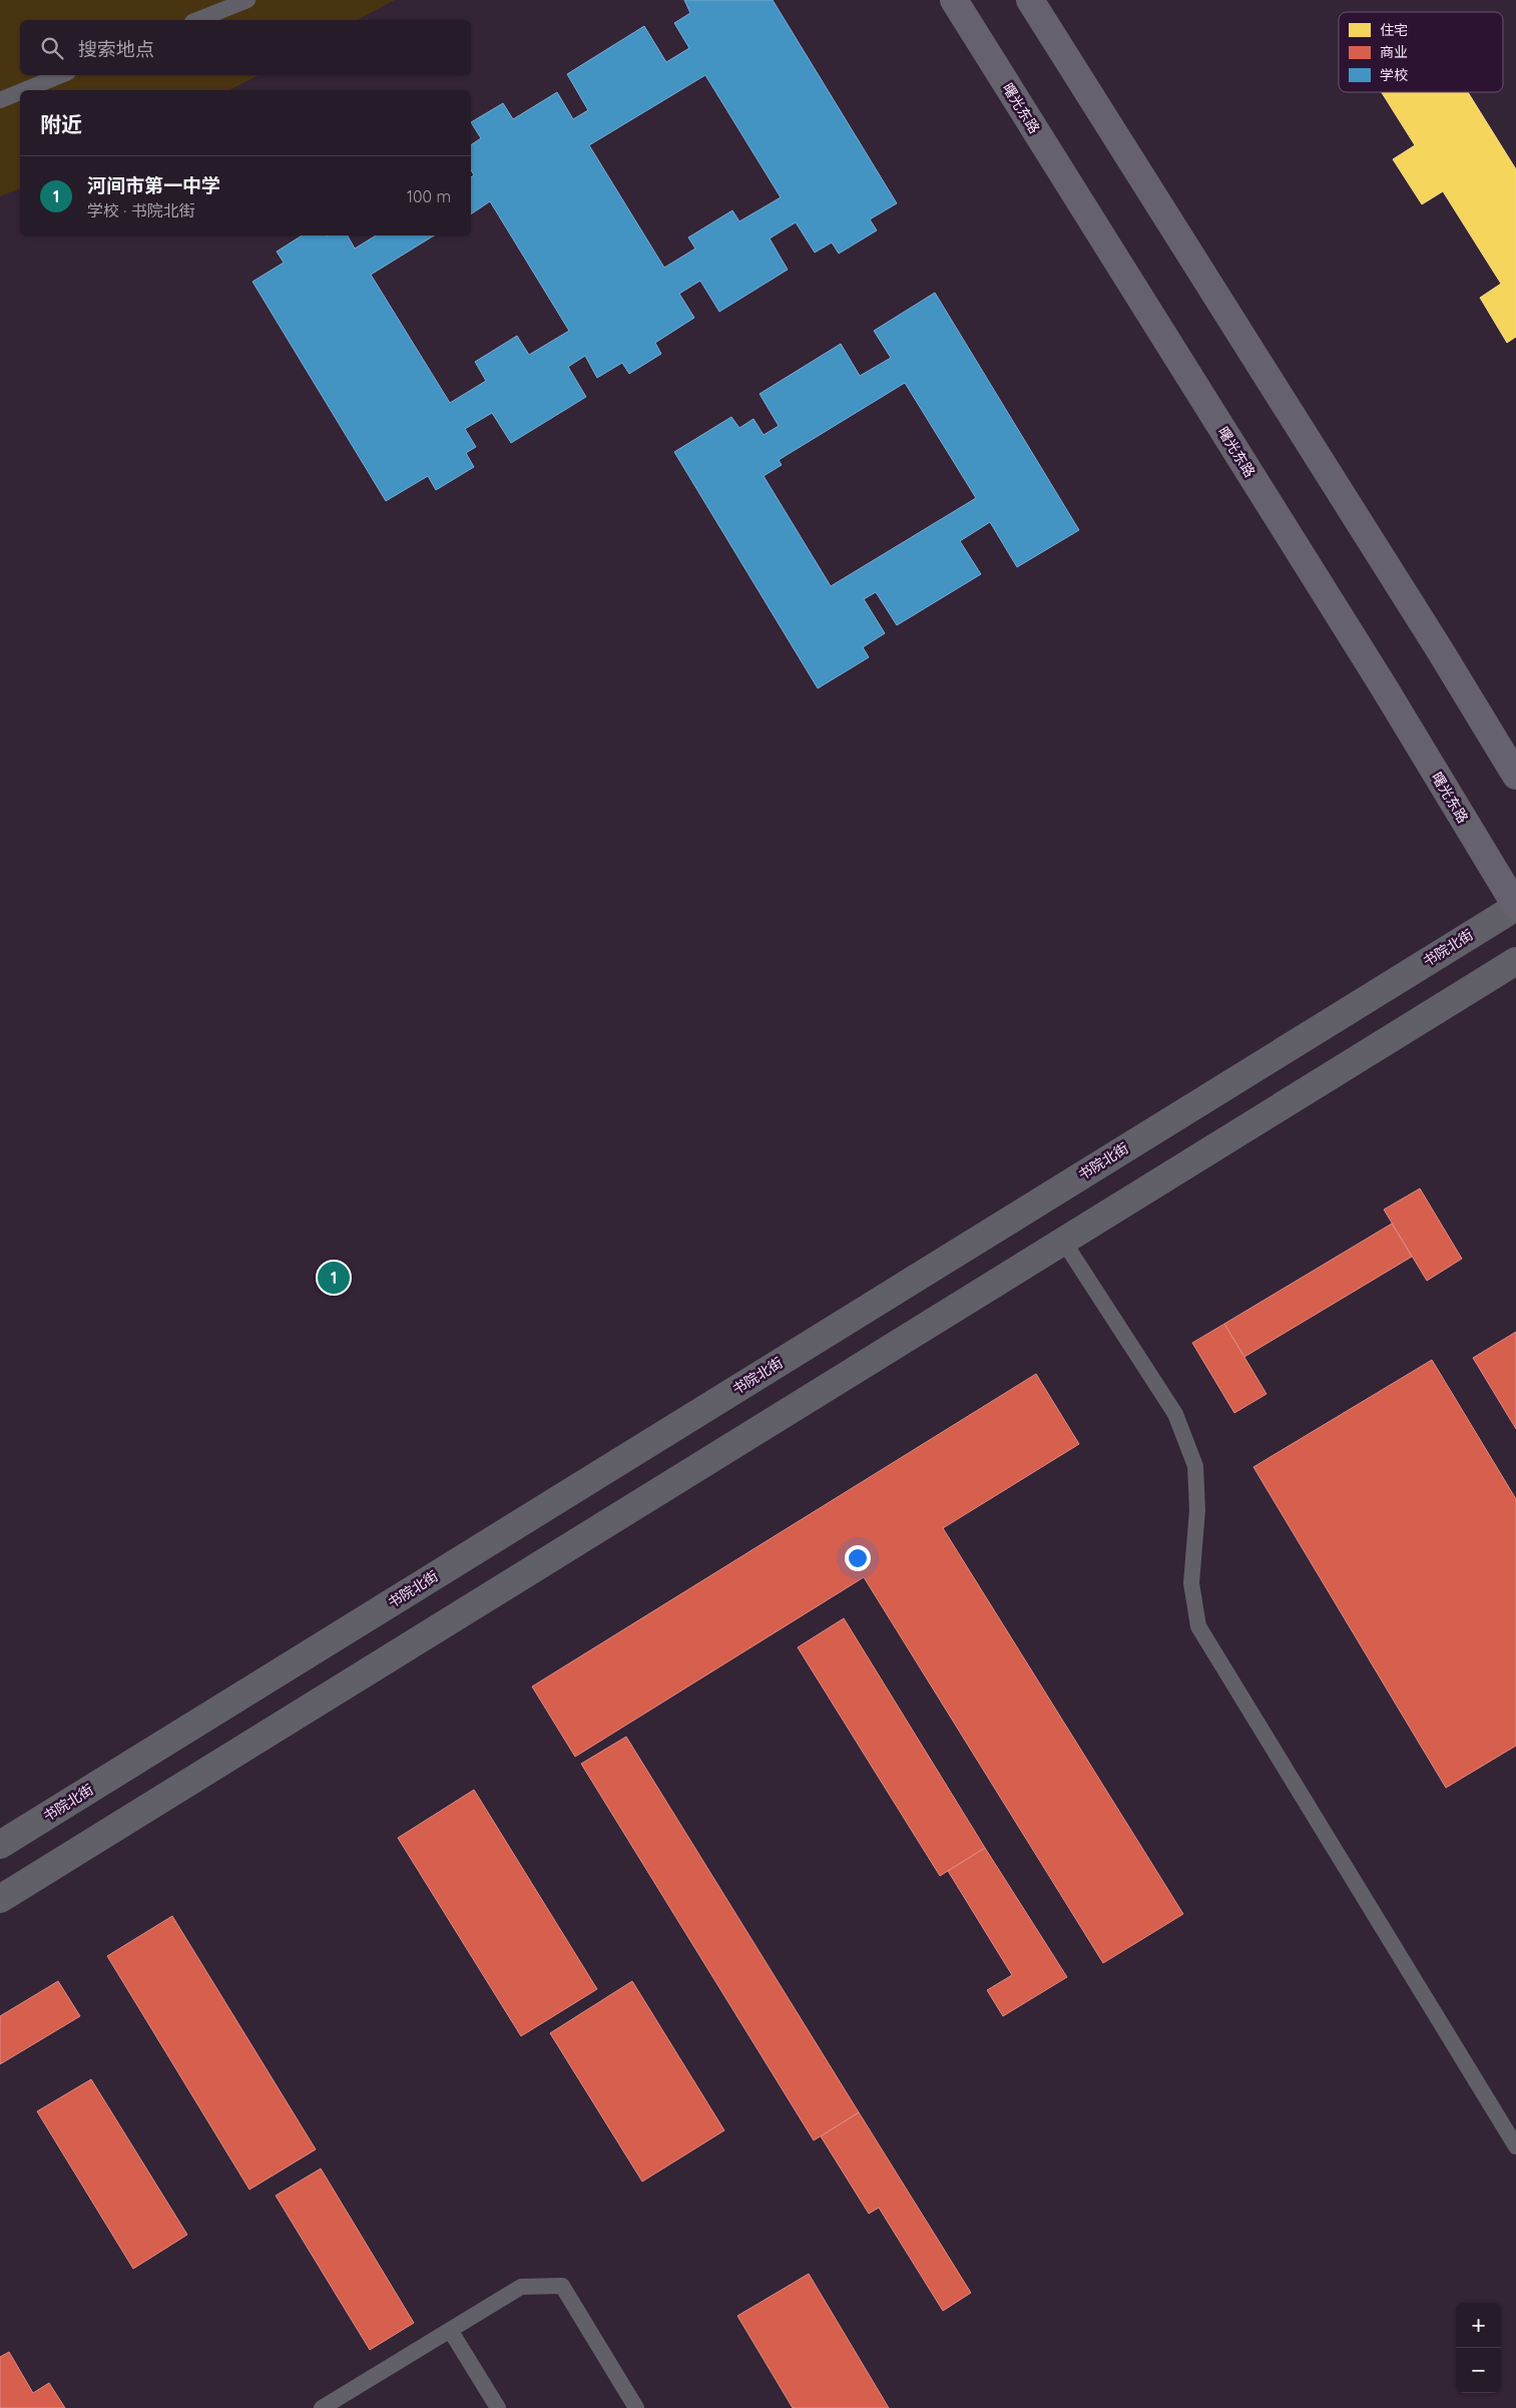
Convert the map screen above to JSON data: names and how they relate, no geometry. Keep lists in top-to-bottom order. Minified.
{"streets":{"main road":["曙光东路"],"street":["书院北街"]},"crossings":[["曙光东路","书院北街"]],"legend":["住宅","商业","学校"],"page":{"search":"搜索地点","heading":"附近","list":[{"mark":"1","name":"河间市第一中学","note":"学校 · 书院北街","value":"100 m"}],"pins":"1","map_buttons":["+","−"]}}
